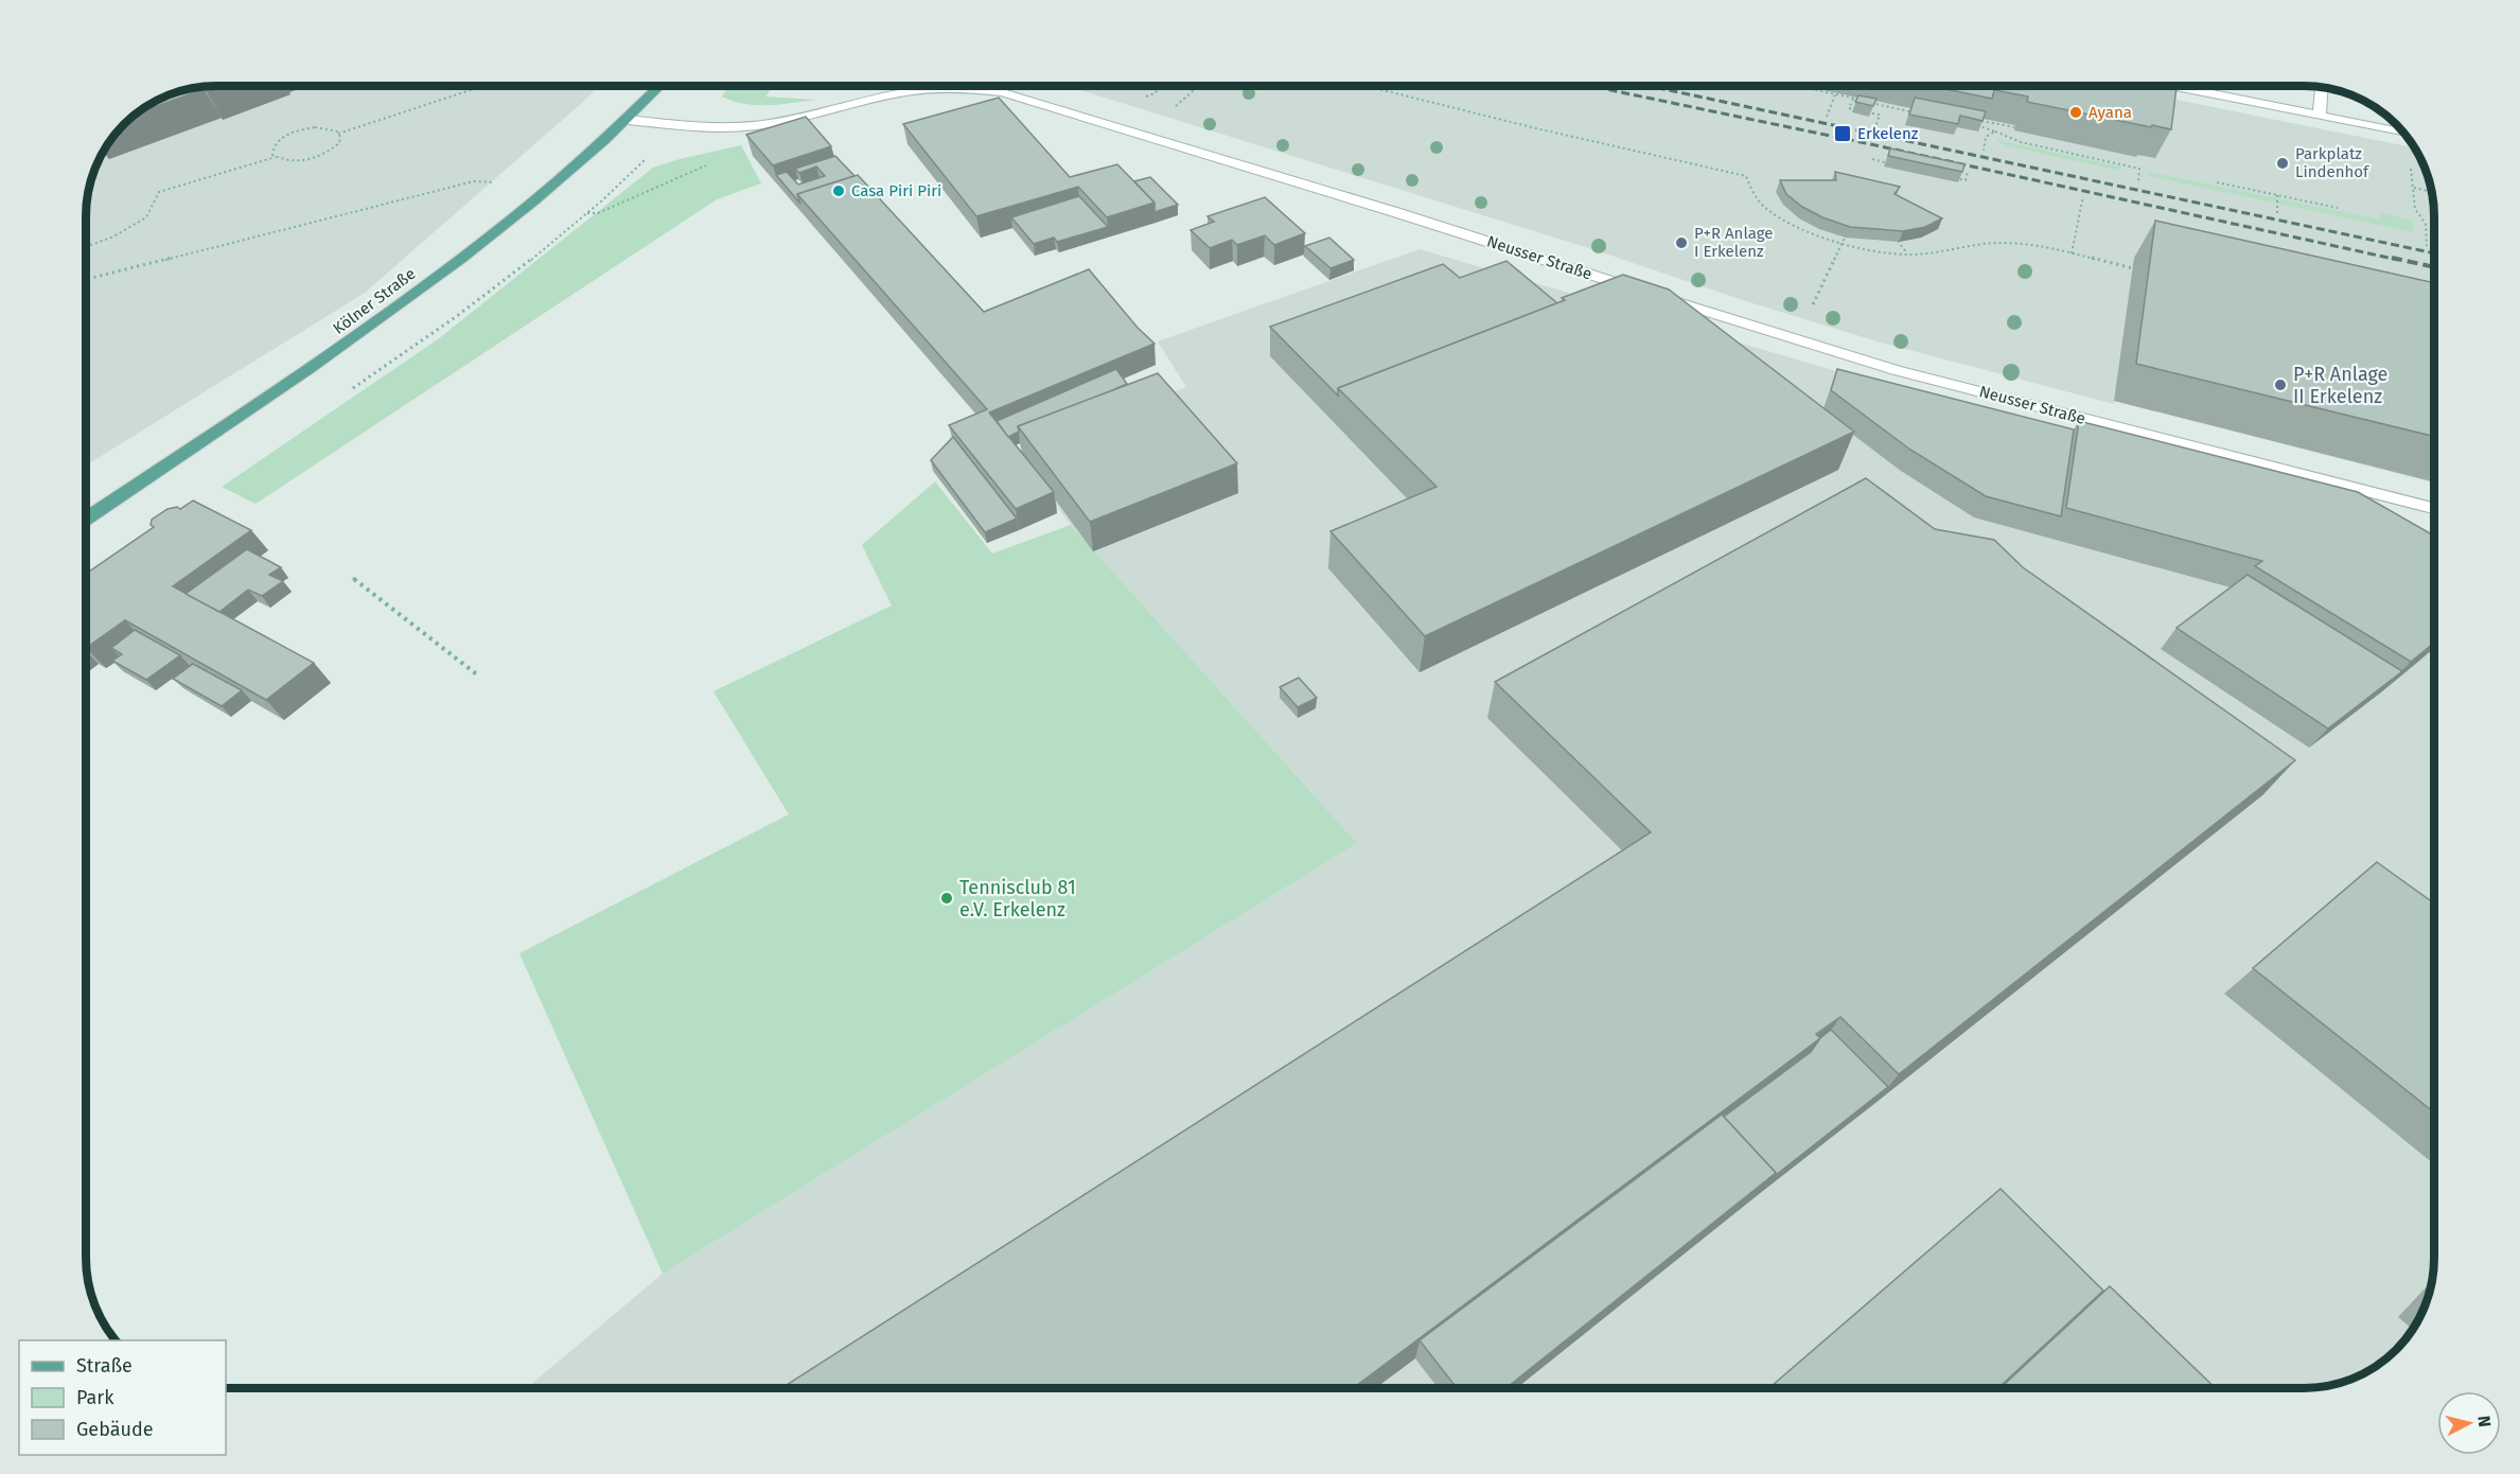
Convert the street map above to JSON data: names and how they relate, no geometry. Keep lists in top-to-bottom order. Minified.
{"streets":{"main road":["Kölner Straße"],"street":["Neusser Straße"]},"crossings":[["Neusser Straße","Kölner Straße"]],"places":{"other":["Ayana","Parkplatz Lindenhof","Casa Piri Piri","P+R Anlage I Erkelenz","P+R Anlage II Erkelenz","Tennisclub 81 e.V. Erkelenz"],"transit":["Erkelenz"]},"legend":["Straße","Park","Gebäude"],"north":"right"}
